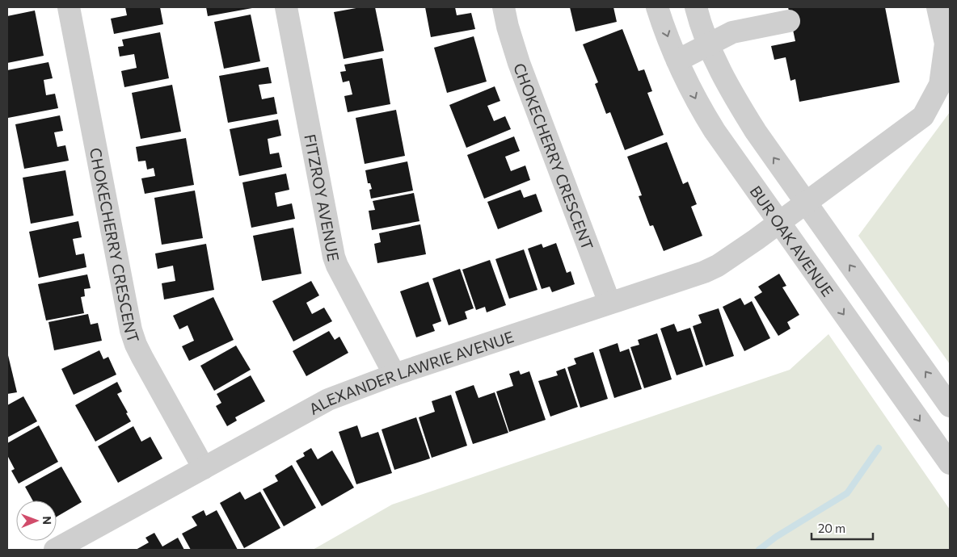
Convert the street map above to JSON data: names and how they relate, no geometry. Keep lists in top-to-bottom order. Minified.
{"streets":{"street":["CHOKECHERRY CRESCENT","FITZROY AVENUE","BUR OAK AVENUE","ALEXANDER LAWRIE AVENUE"]},"crossings":[["CHOKECHERRY CRESCENT","ALEXANDER LAWRIE AVENUE"],["FITZROY AVENUE","ALEXANDER LAWRIE AVENUE"],["BUR OAK AVENUE","ALEXANDER LAWRIE AVENUE"]],"scale_bar":"20 m","north":"right"}
